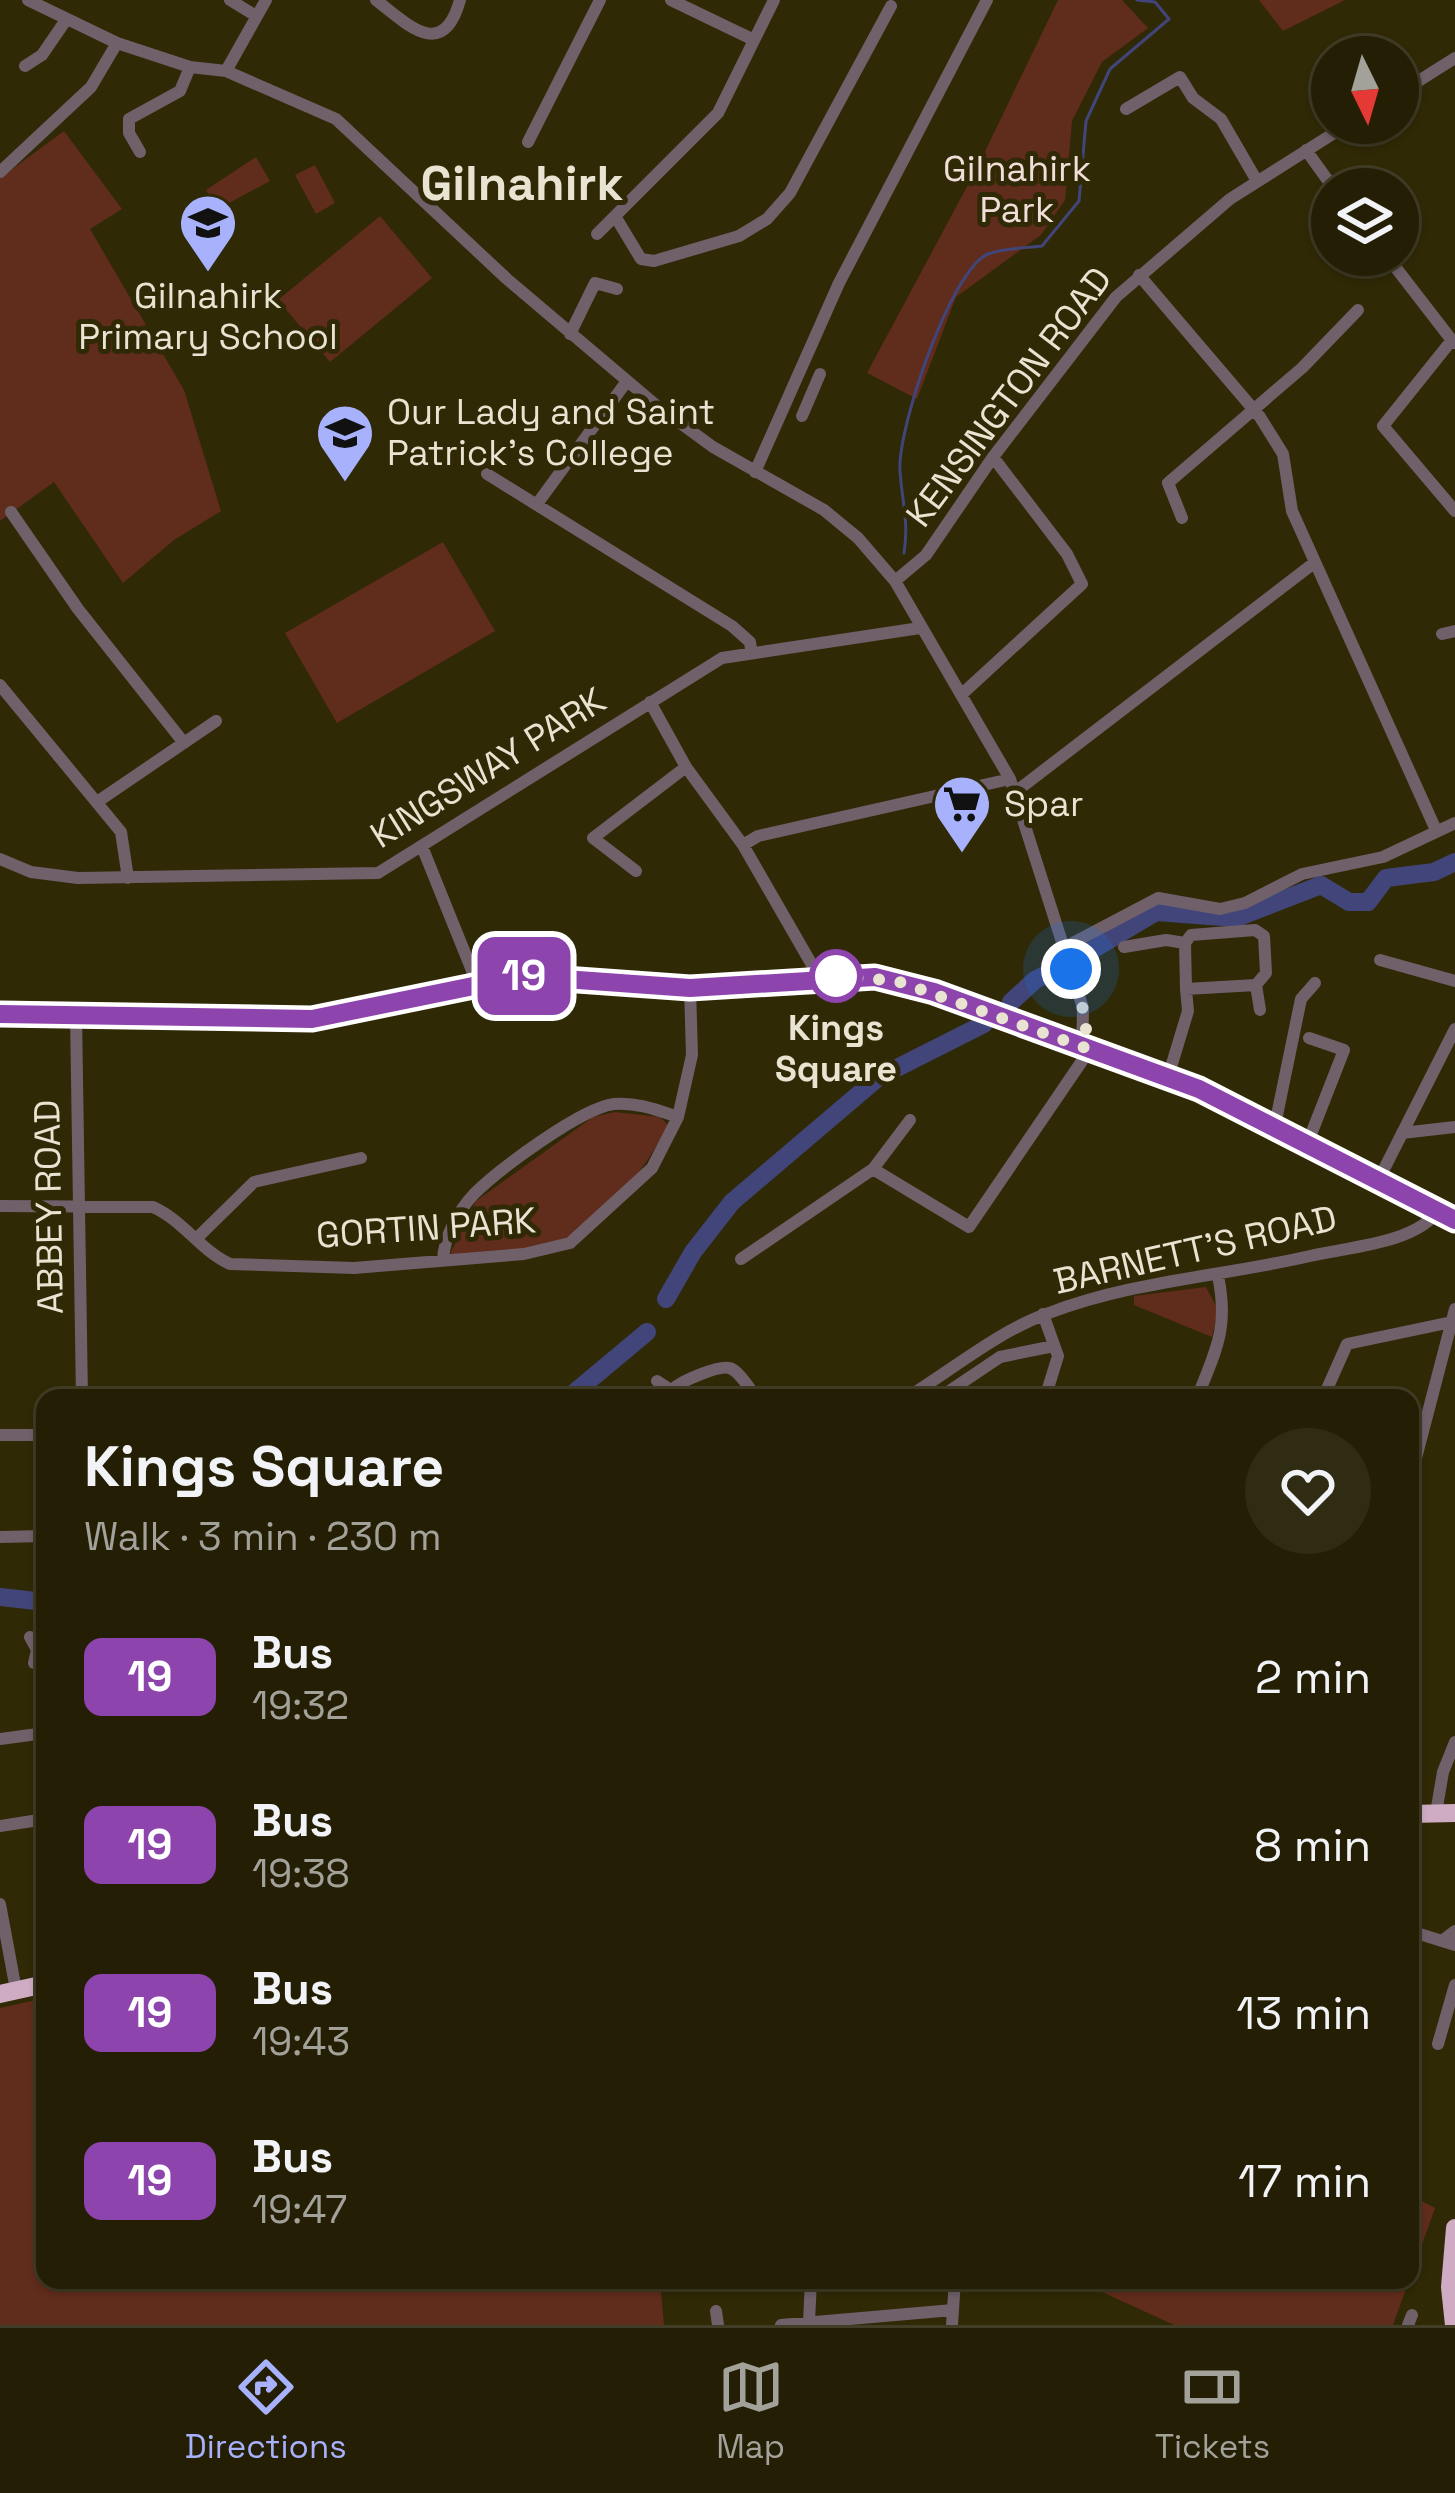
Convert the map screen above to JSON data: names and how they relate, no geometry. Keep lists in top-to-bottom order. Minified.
{"streets":{"street":["KENSINGTON ROAD","KINGSWAY PARK","ABBEY ROAD","GORTIN PARK","BARNETT'S ROAD"]},"crossings":[["ABBEY ROAD","GORTIN PARK"]],"districts":["Gilnahirk"],"parks":["Gilnahirk Park"],"places":{"school or university":["Gilnahirk Primary School","Our Lady and Saint Patrick's College"],"supermarket":["Spar"],"other":["Kings Square"]},"lines":["bus line 19"],"north":"bottom","page":{"on_map":"19","heading":["Kings Square","Walk · 3 min · 230 m"],"list":[{"mark":"19","name":"Bus","note":"19:32","value":"2 min"},{"mark":"19","name":"Bus","note":"19:38","value":"8 min"},{"mark":"19","name":"Bus","note":"19:43","value":"13 min"},{"mark":"19","name":"Bus","note":"19:47","value":"17 min"}],"tabs":["Directions","Map","Tickets"]}}
